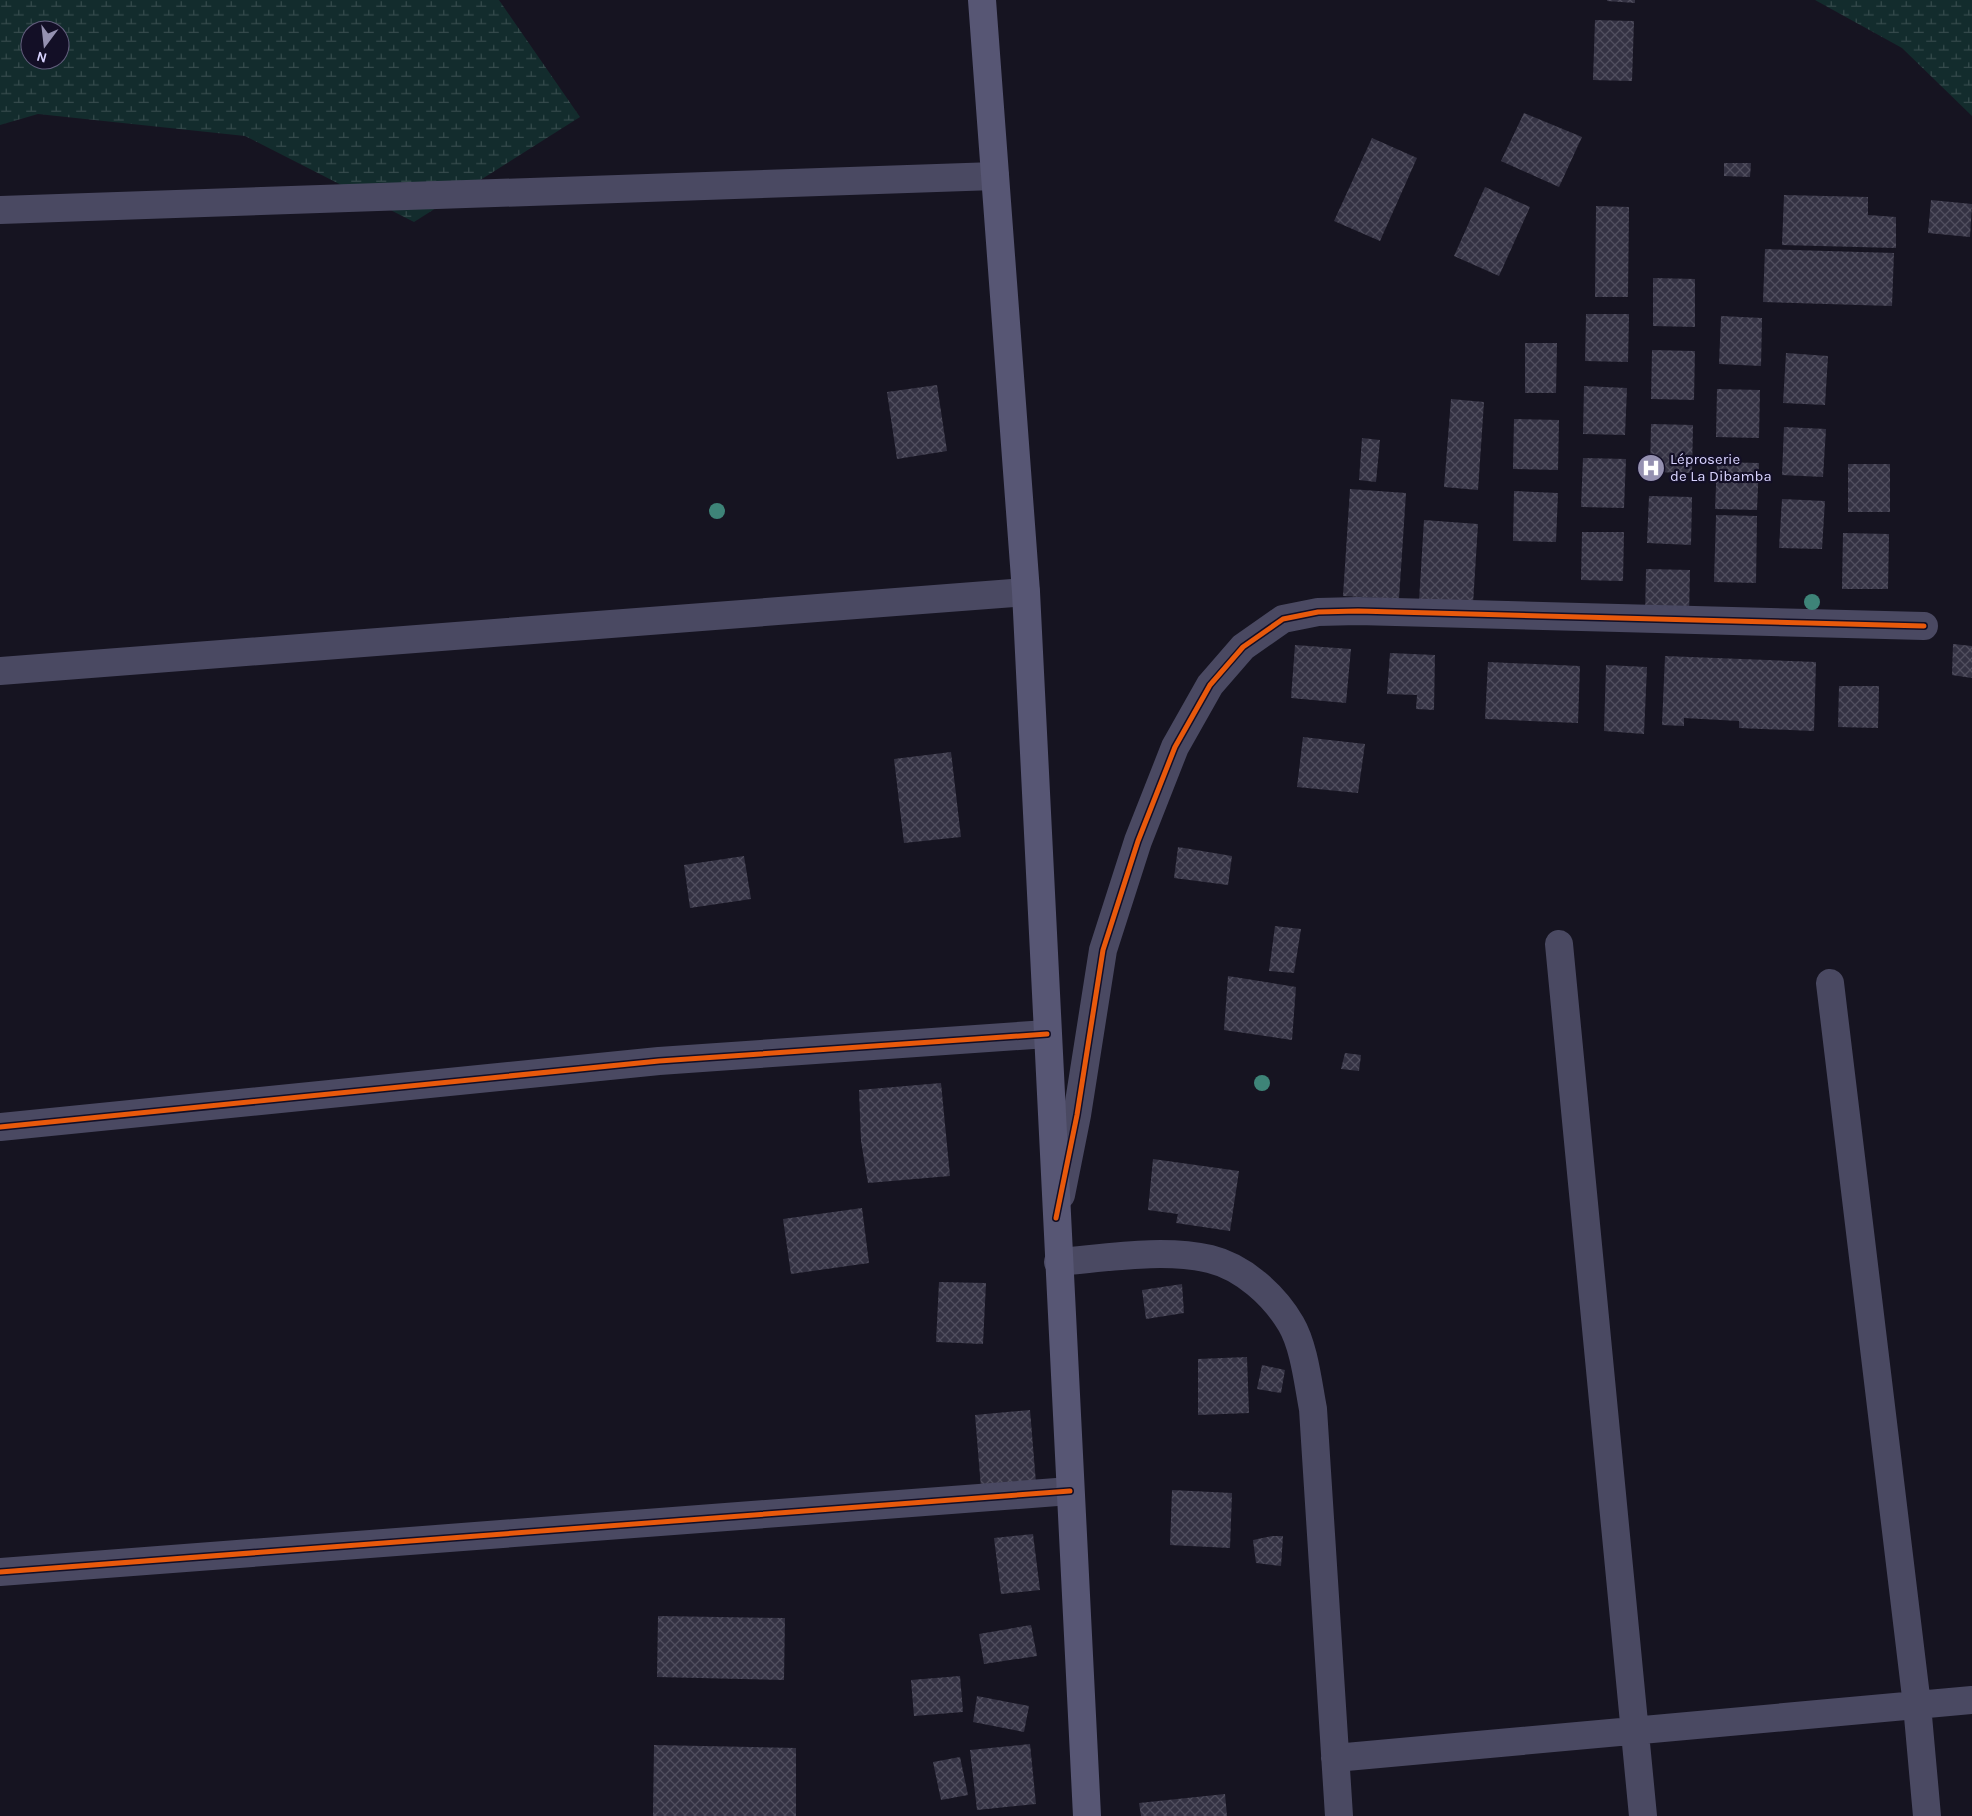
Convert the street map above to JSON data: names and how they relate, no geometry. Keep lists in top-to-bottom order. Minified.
{"places":{"hospital":["Léproserie de La Dibamba"]},"north":"bottom"}
